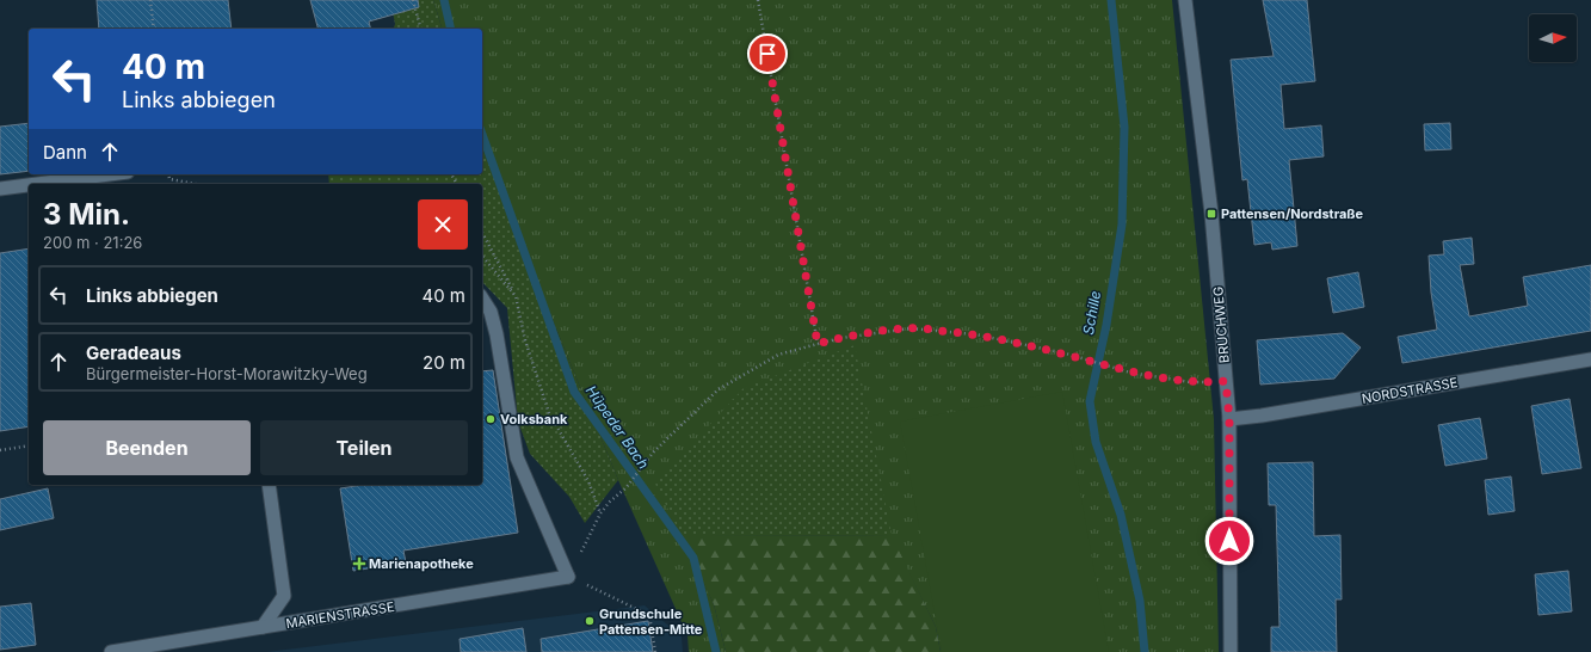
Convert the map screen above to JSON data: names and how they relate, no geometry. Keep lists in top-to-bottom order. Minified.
{"streets":{"street":["BRUCHWEG","NORDSTRASSE","MARIENSTRASSE"]},"crossings":[["BRUCHWEG","NORDSTRASSE"]],"water":["Schille","Hüpeder Bach"],"places":{"transit":["Pattensen/Nordstraße"],"other":["Volksbank","Grundschule Pattensen-Mitte"],"health":["Marienapotheke"]},"north":"right","page":{"turn":["40 m","Links abbiegen"],"then":"Dann","heading":["3 Min.","200 m · 21:26"],"list":[{"name":"Links abbiegen","value":"40 m"},{"name":"Geradeaus","note":"Bürgermeister-Horst-Morawitzky-Weg","value":"20 m"}],"buttons":["Beenden","Teilen"]}}
